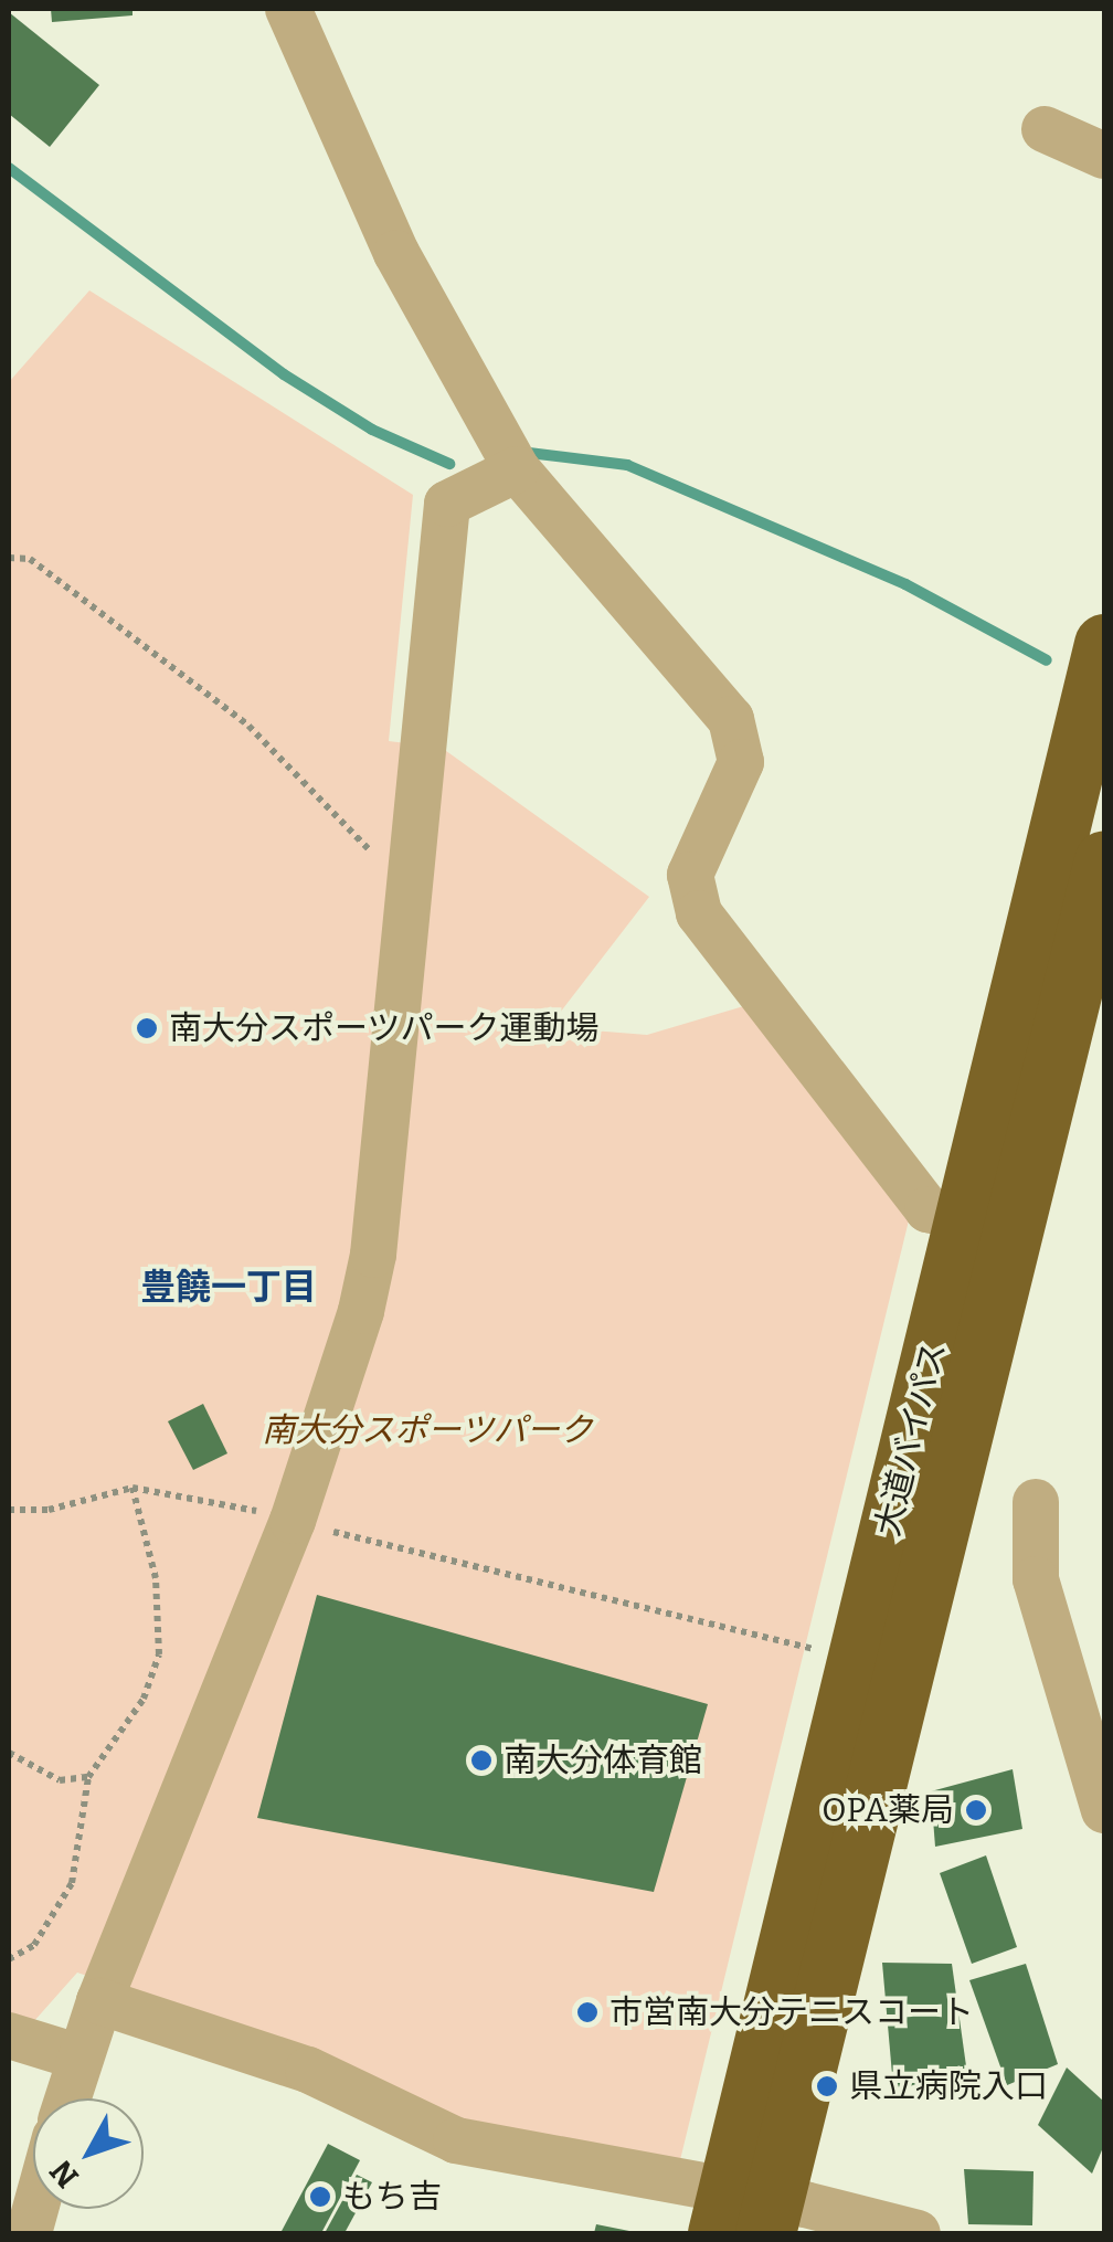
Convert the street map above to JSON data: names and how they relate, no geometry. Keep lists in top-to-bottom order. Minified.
{"streets":{"highway":["大道バイパス"]},"districts":["豊饒一丁目"],"parks":["南大分スポーツパーク"],"places":["南大分スポーツパーク運動場","南大分体育館","OPA薬局","市営南大分テニスコート","県立病院入口","もち吉"],"north":"bottom left"}
